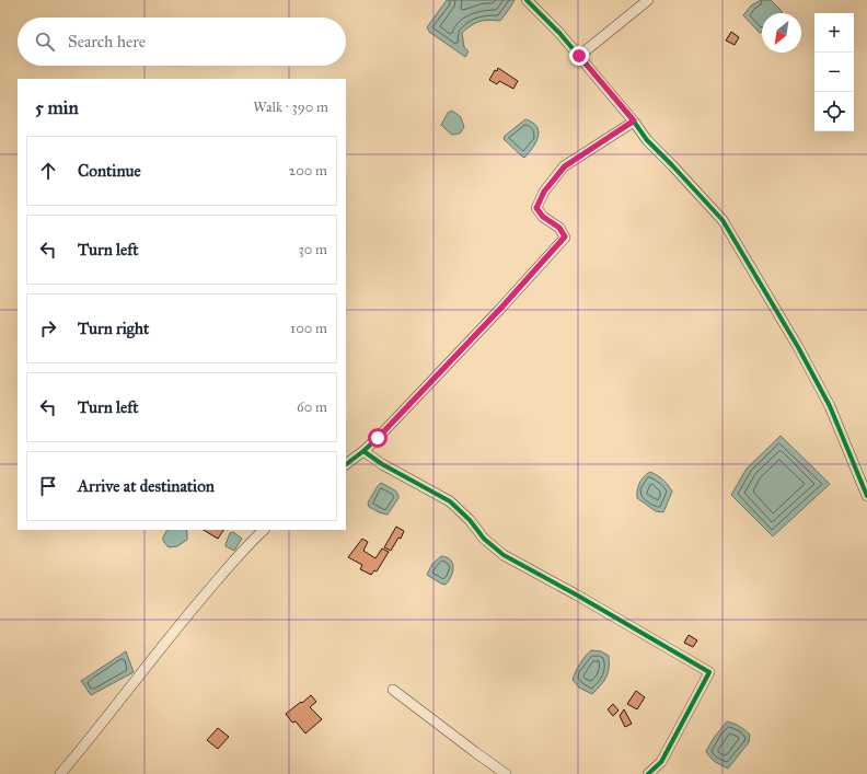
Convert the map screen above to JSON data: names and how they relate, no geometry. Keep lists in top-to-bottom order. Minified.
{"north":"bottom left","page":{"map_buttons":["+","−"],"search":"Search here","heading":["5 min","Walk · 390 m"],"list":[["Continue","200 m"],["Turn left","30 m"],["Turn right","100 m"],["Turn left","60 m"],"Arrive at destination"]}}
